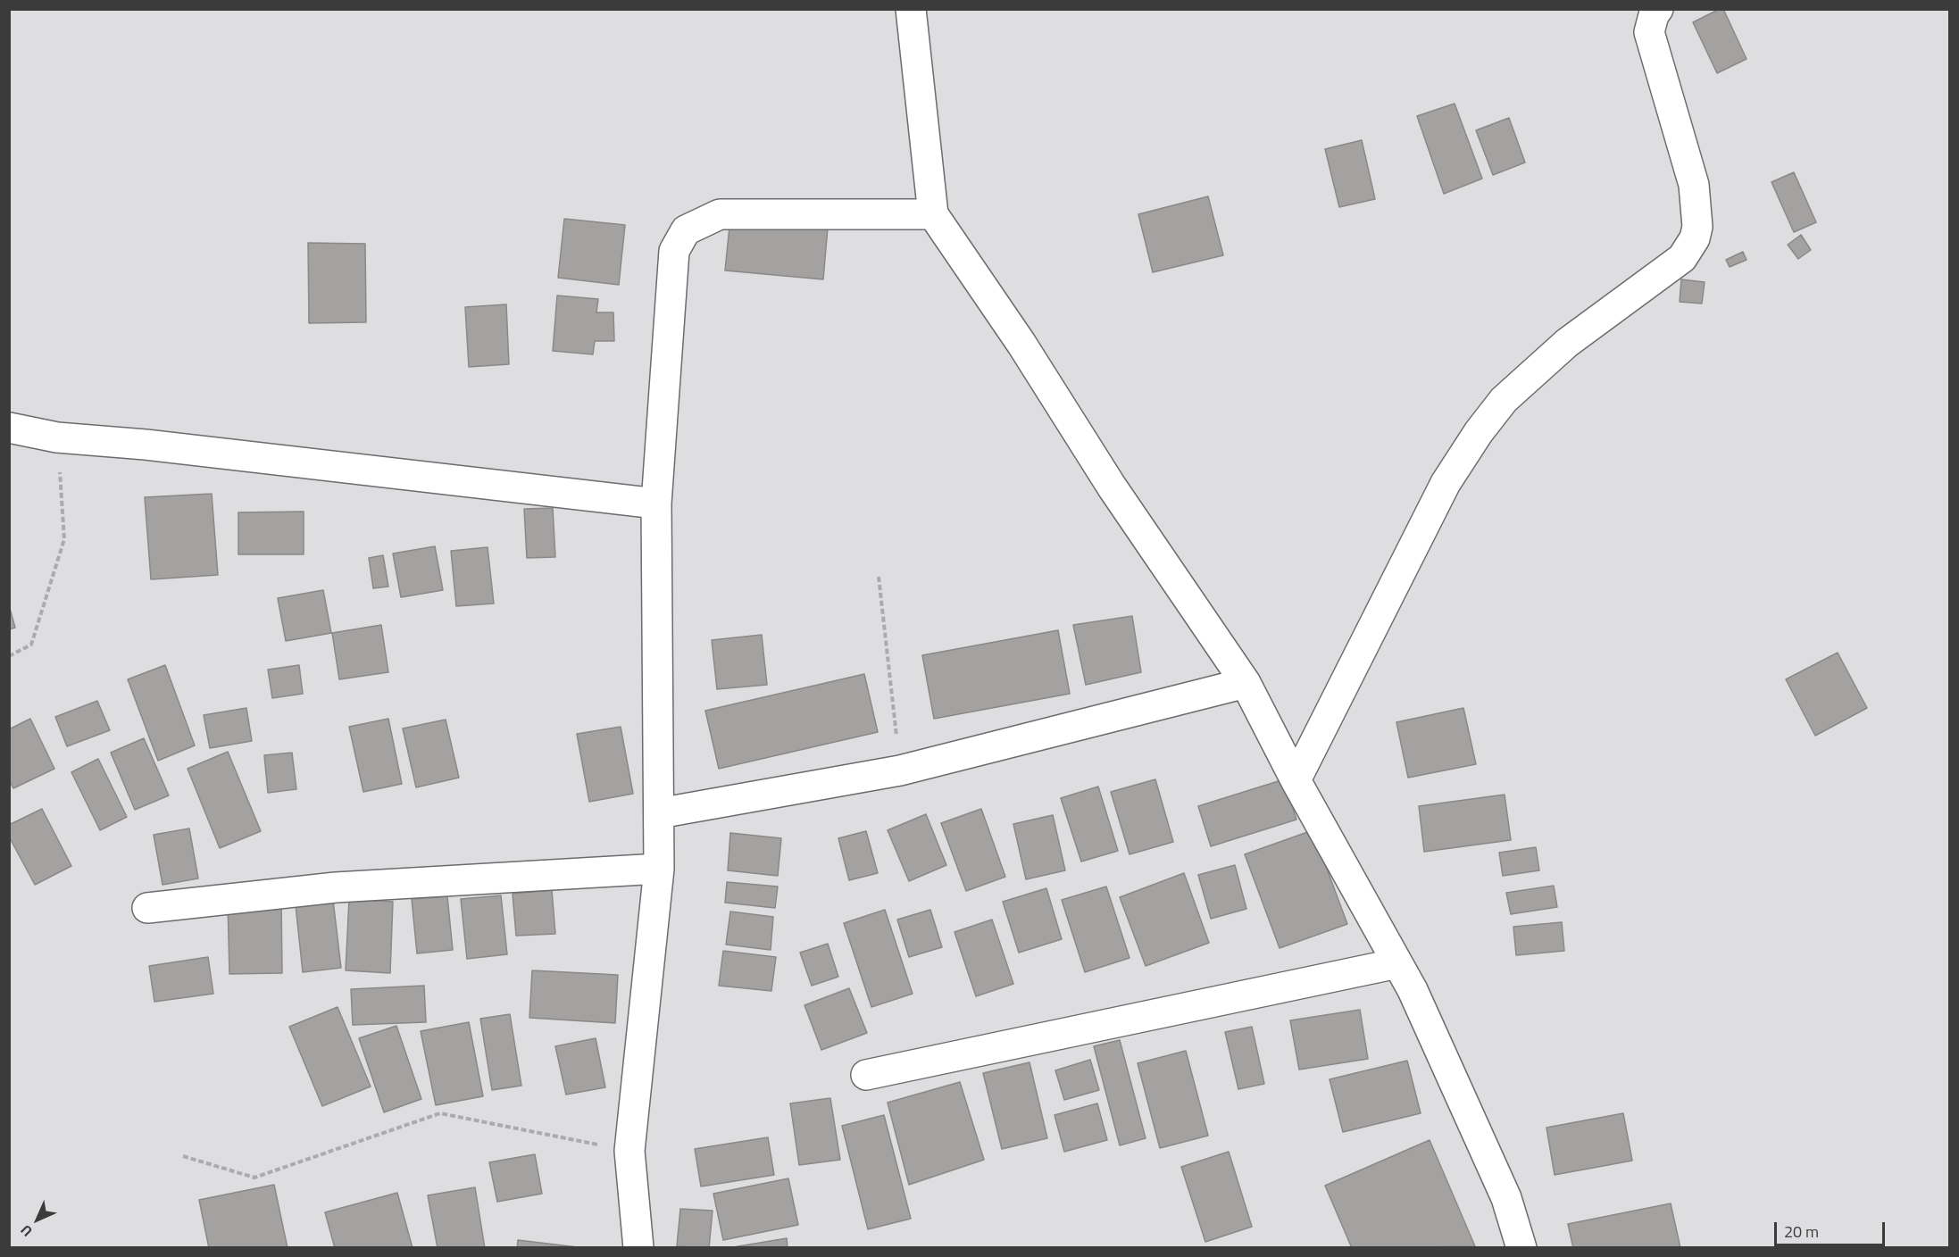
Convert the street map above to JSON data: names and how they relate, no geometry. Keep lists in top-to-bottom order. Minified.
{"scale_bar":"20 m","north":"bottom left"}
